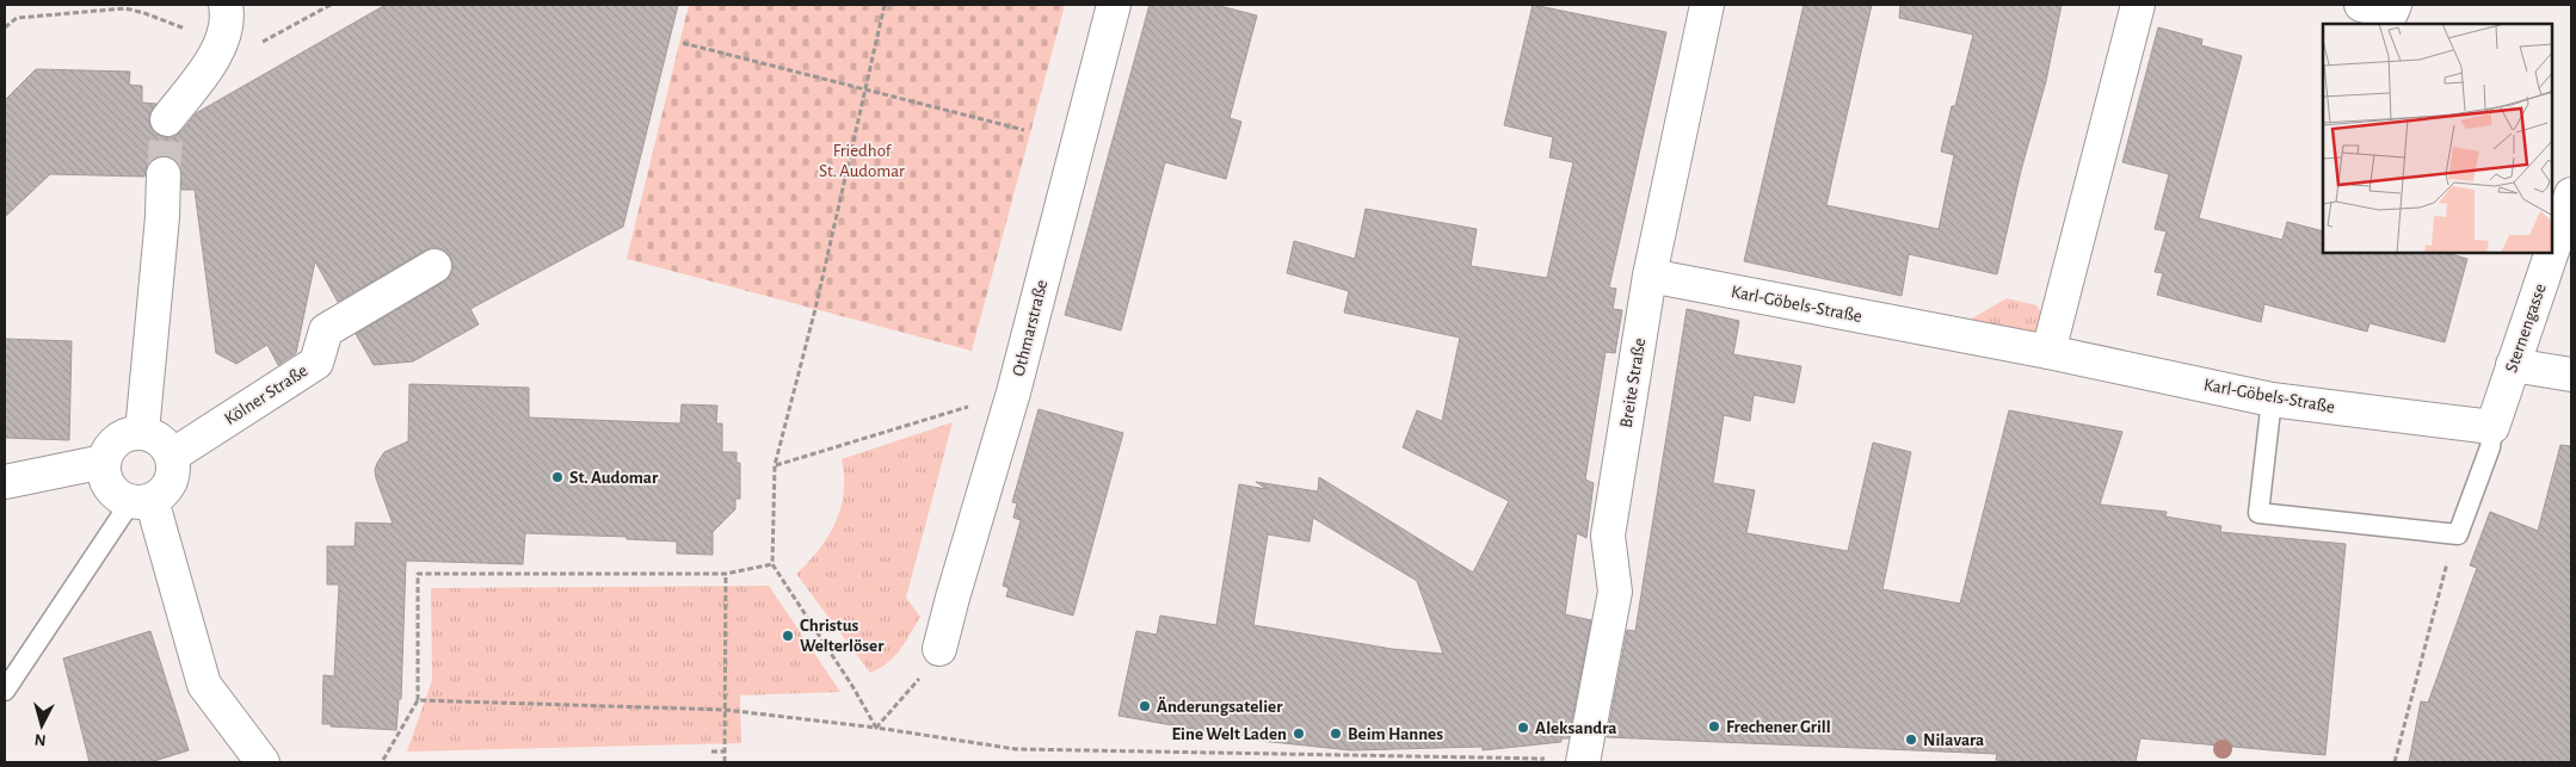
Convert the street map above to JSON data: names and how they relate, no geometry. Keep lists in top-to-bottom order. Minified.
{"streets":{"street":["Karl-Göbels-Straße","Othmarstraße","Sternengasse","Breite Straße","Kölner Straße"]},"crossings":[["Karl-Göbels-Straße","Sternengasse"],["Karl-Göbels-Straße","Breite Straße"]],"parks":["Friedhof St. Audomar"],"places":["St. Audomar","Christus Welterlöser","Änderungsatelier","Frechener Grill","Aleksandra","Eine Welt Laden","Beim Hannes","Nilavara"],"north":"bottom"}
